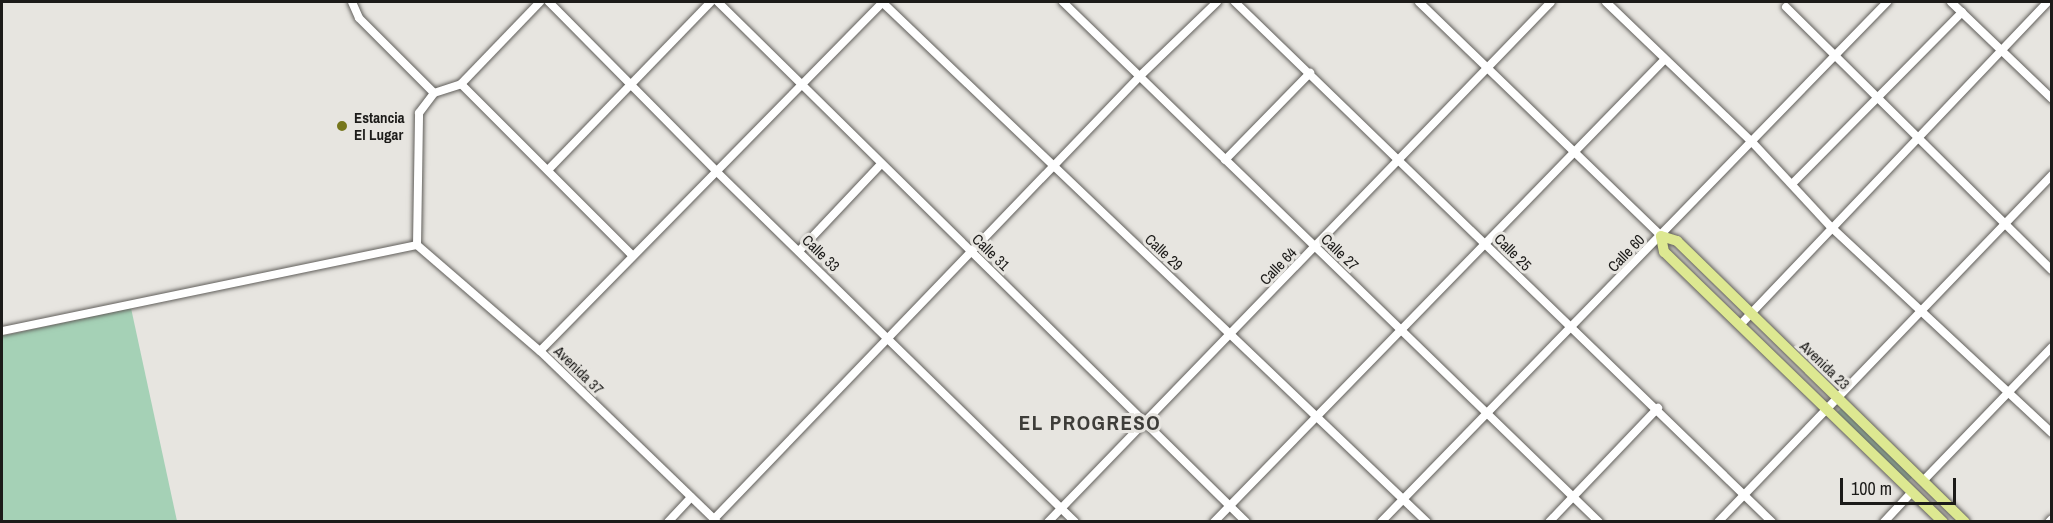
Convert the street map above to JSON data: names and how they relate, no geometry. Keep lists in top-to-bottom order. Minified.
{"streets":{"main road":["Avenida 23"],"street":["Calle 31","Calle 29","Calle 27","Calle 25","Calle 33","Calle 60","Calle 64","Avenida 37"]},"crossings":[["Calle 31","Calle 64"],["Calle 29","Calle 60"],["Calle 29","Calle 64"],["Calle 27","Calle 60"],["Calle 27","Calle 64"],["Calle 25","Calle 60"],["Calle 25","Calle 64"],["Calle 33","Calle 64"],["Calle 60","Avenida 23"],["Calle 64","Avenida 23"]],"districts":["EL PROGRESO"],"places":["Estancia El Lugar"],"scale_bar":"100 m"}
